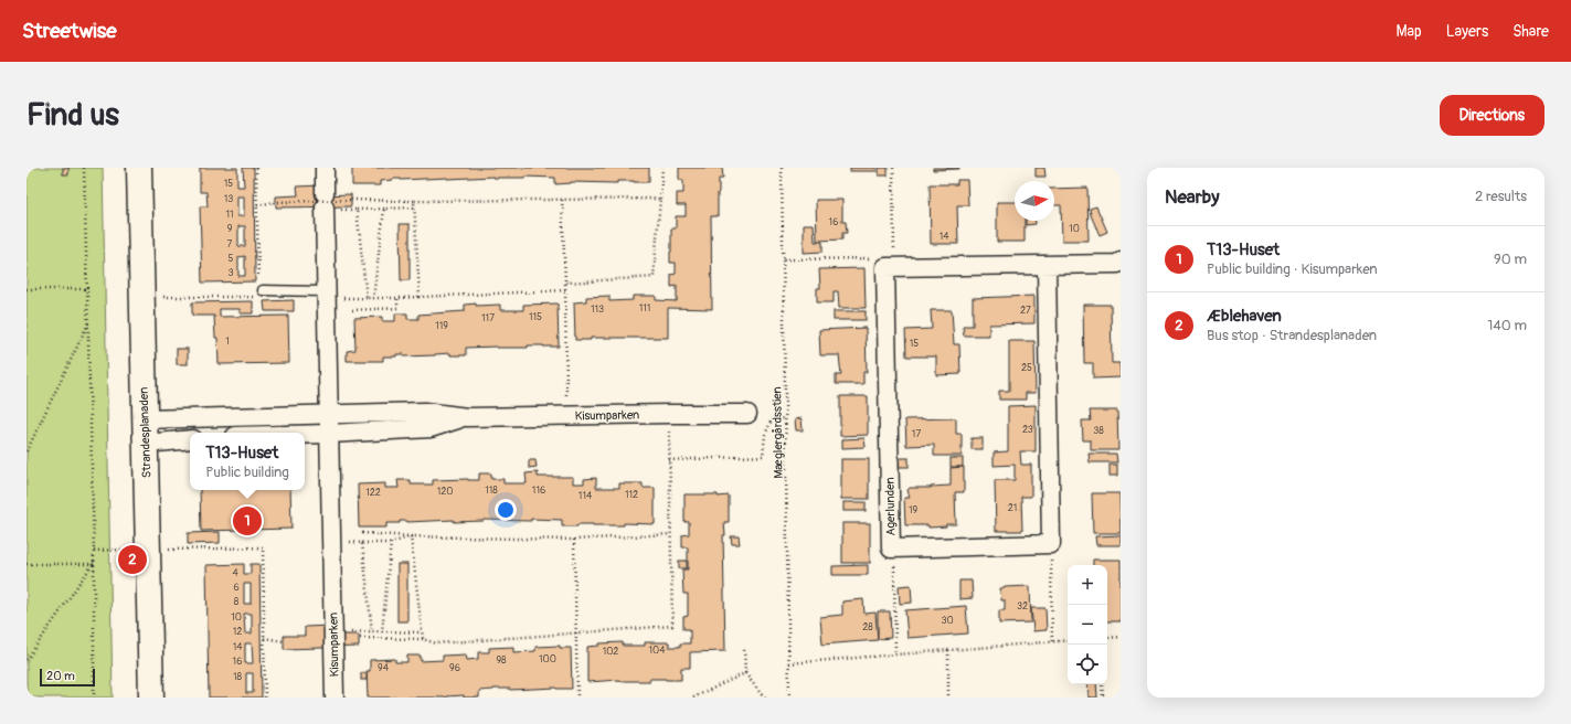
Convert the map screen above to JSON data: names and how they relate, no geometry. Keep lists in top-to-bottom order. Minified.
{"streets":{"street":["Kisumparken","Strandesplanaden","Agerlunden"],"path":["Mæglergårdsstien"]},"crossings":[["Kisumparken","Strandesplanaden"]],"house_numbers":["15","13","11","16","9","10","14","7","5","3","111","113","27","115","117","119","1","15","25","23","38","17","118","116","120","122","112","114","21","19","4","6","8","32","10","30","28","12","14","104","102","100","98","16","94","96","18"],"scale_bar":"20 m","north":"right","page":{"header":"Streetwise","nav":["Map","Layers","Share"],"buttons":"Directions","title":"Find us","heading":["Nearby","2 results"],"list":[{"mark":"1","name":"T13-Huset","note":"Public building · Kisumparken","value":"90 m"},{"mark":"2","name":"Æblehaven","note":"Bus stop · Strandesplanaden","value":"140 m"}],"popup":["T13-Huset","Public building"],"pins":["1","2"],"map_buttons":["+","−"],"scale":"20 m"}}
